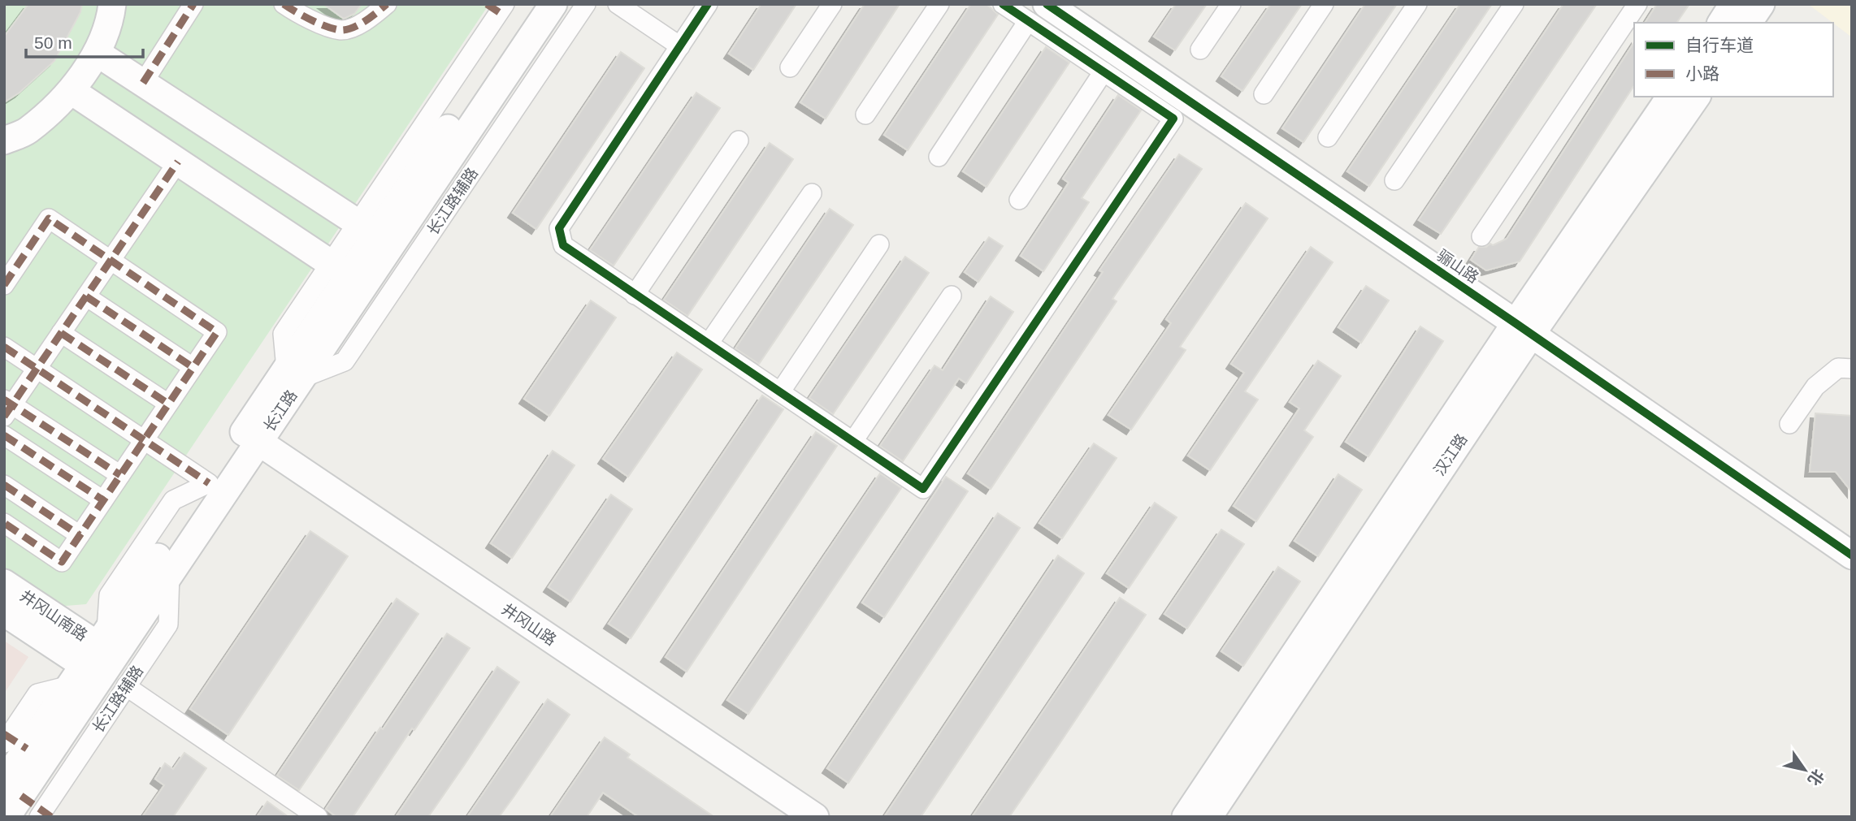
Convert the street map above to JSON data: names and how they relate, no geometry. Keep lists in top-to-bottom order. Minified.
{"streets":{"street":["长江路辅路","骊山路","长江路","汉江路","井冈山南路","井冈山路"]},"crossings":[["长江路辅路","长江路"],["骊山路","汉江路"],["长江路","井冈山南路"],["长江路","井冈山路"]],"legend":["自行车道","小路"],"scale_bar":"50 m","north":"bottom right"}
